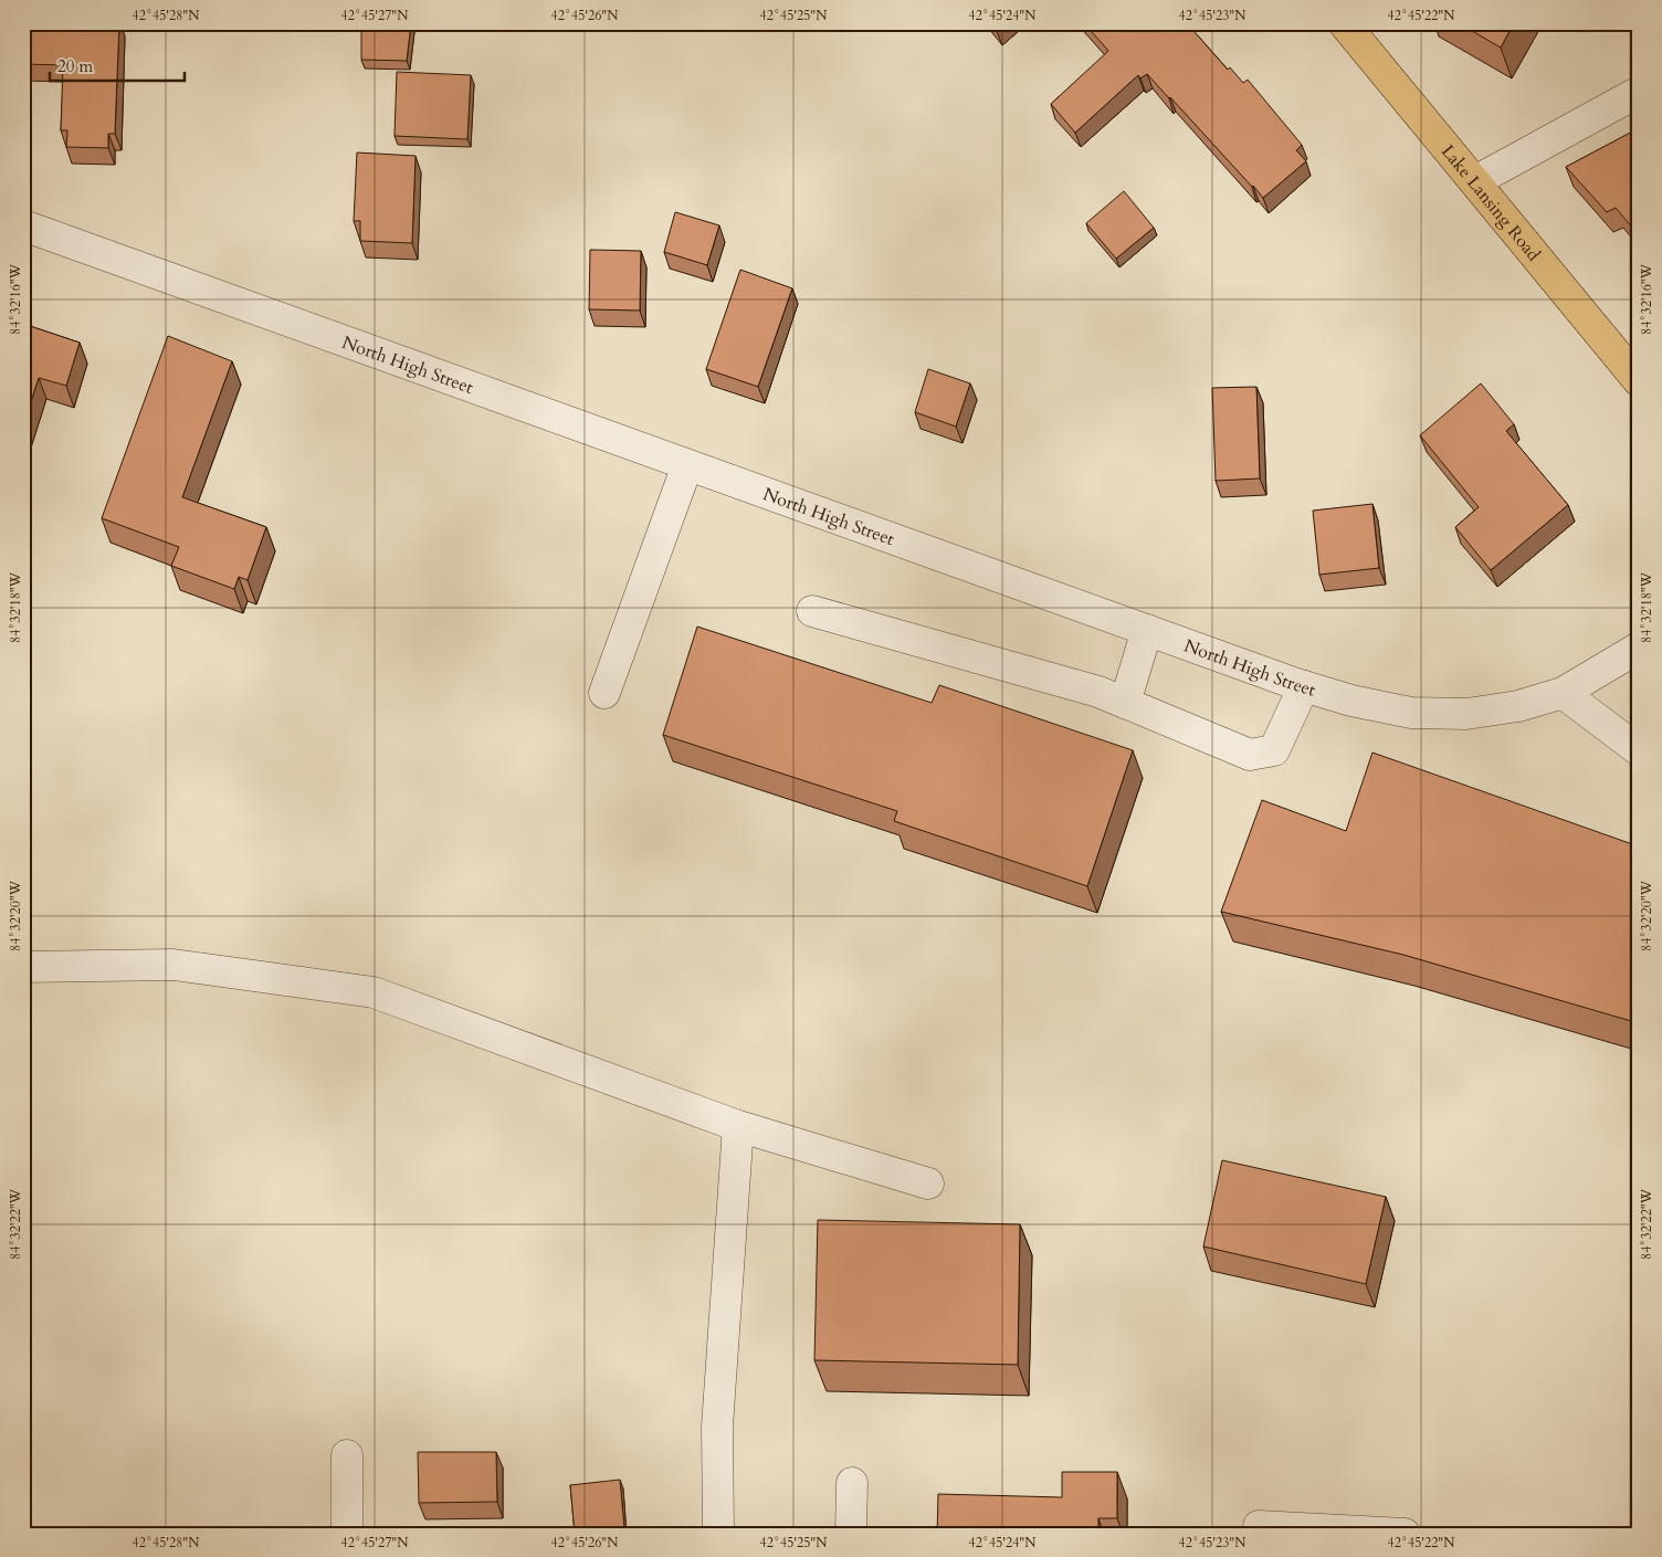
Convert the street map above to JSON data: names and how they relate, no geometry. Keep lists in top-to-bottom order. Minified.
{"streets":{"main road":["Lake Lansing Road"],"street":["North High Street"]},"scale_bar":"20 m","coordinates":["42°45'28\"N","42°45'27\"N","42°45'26\"N","42°45'25\"N","42°45'24\"N","42°45'23\"N","42°45'22\"N","84°32'16\"W","84°32'18\"W","84°32'20\"W","84°32'22\"W"]}
